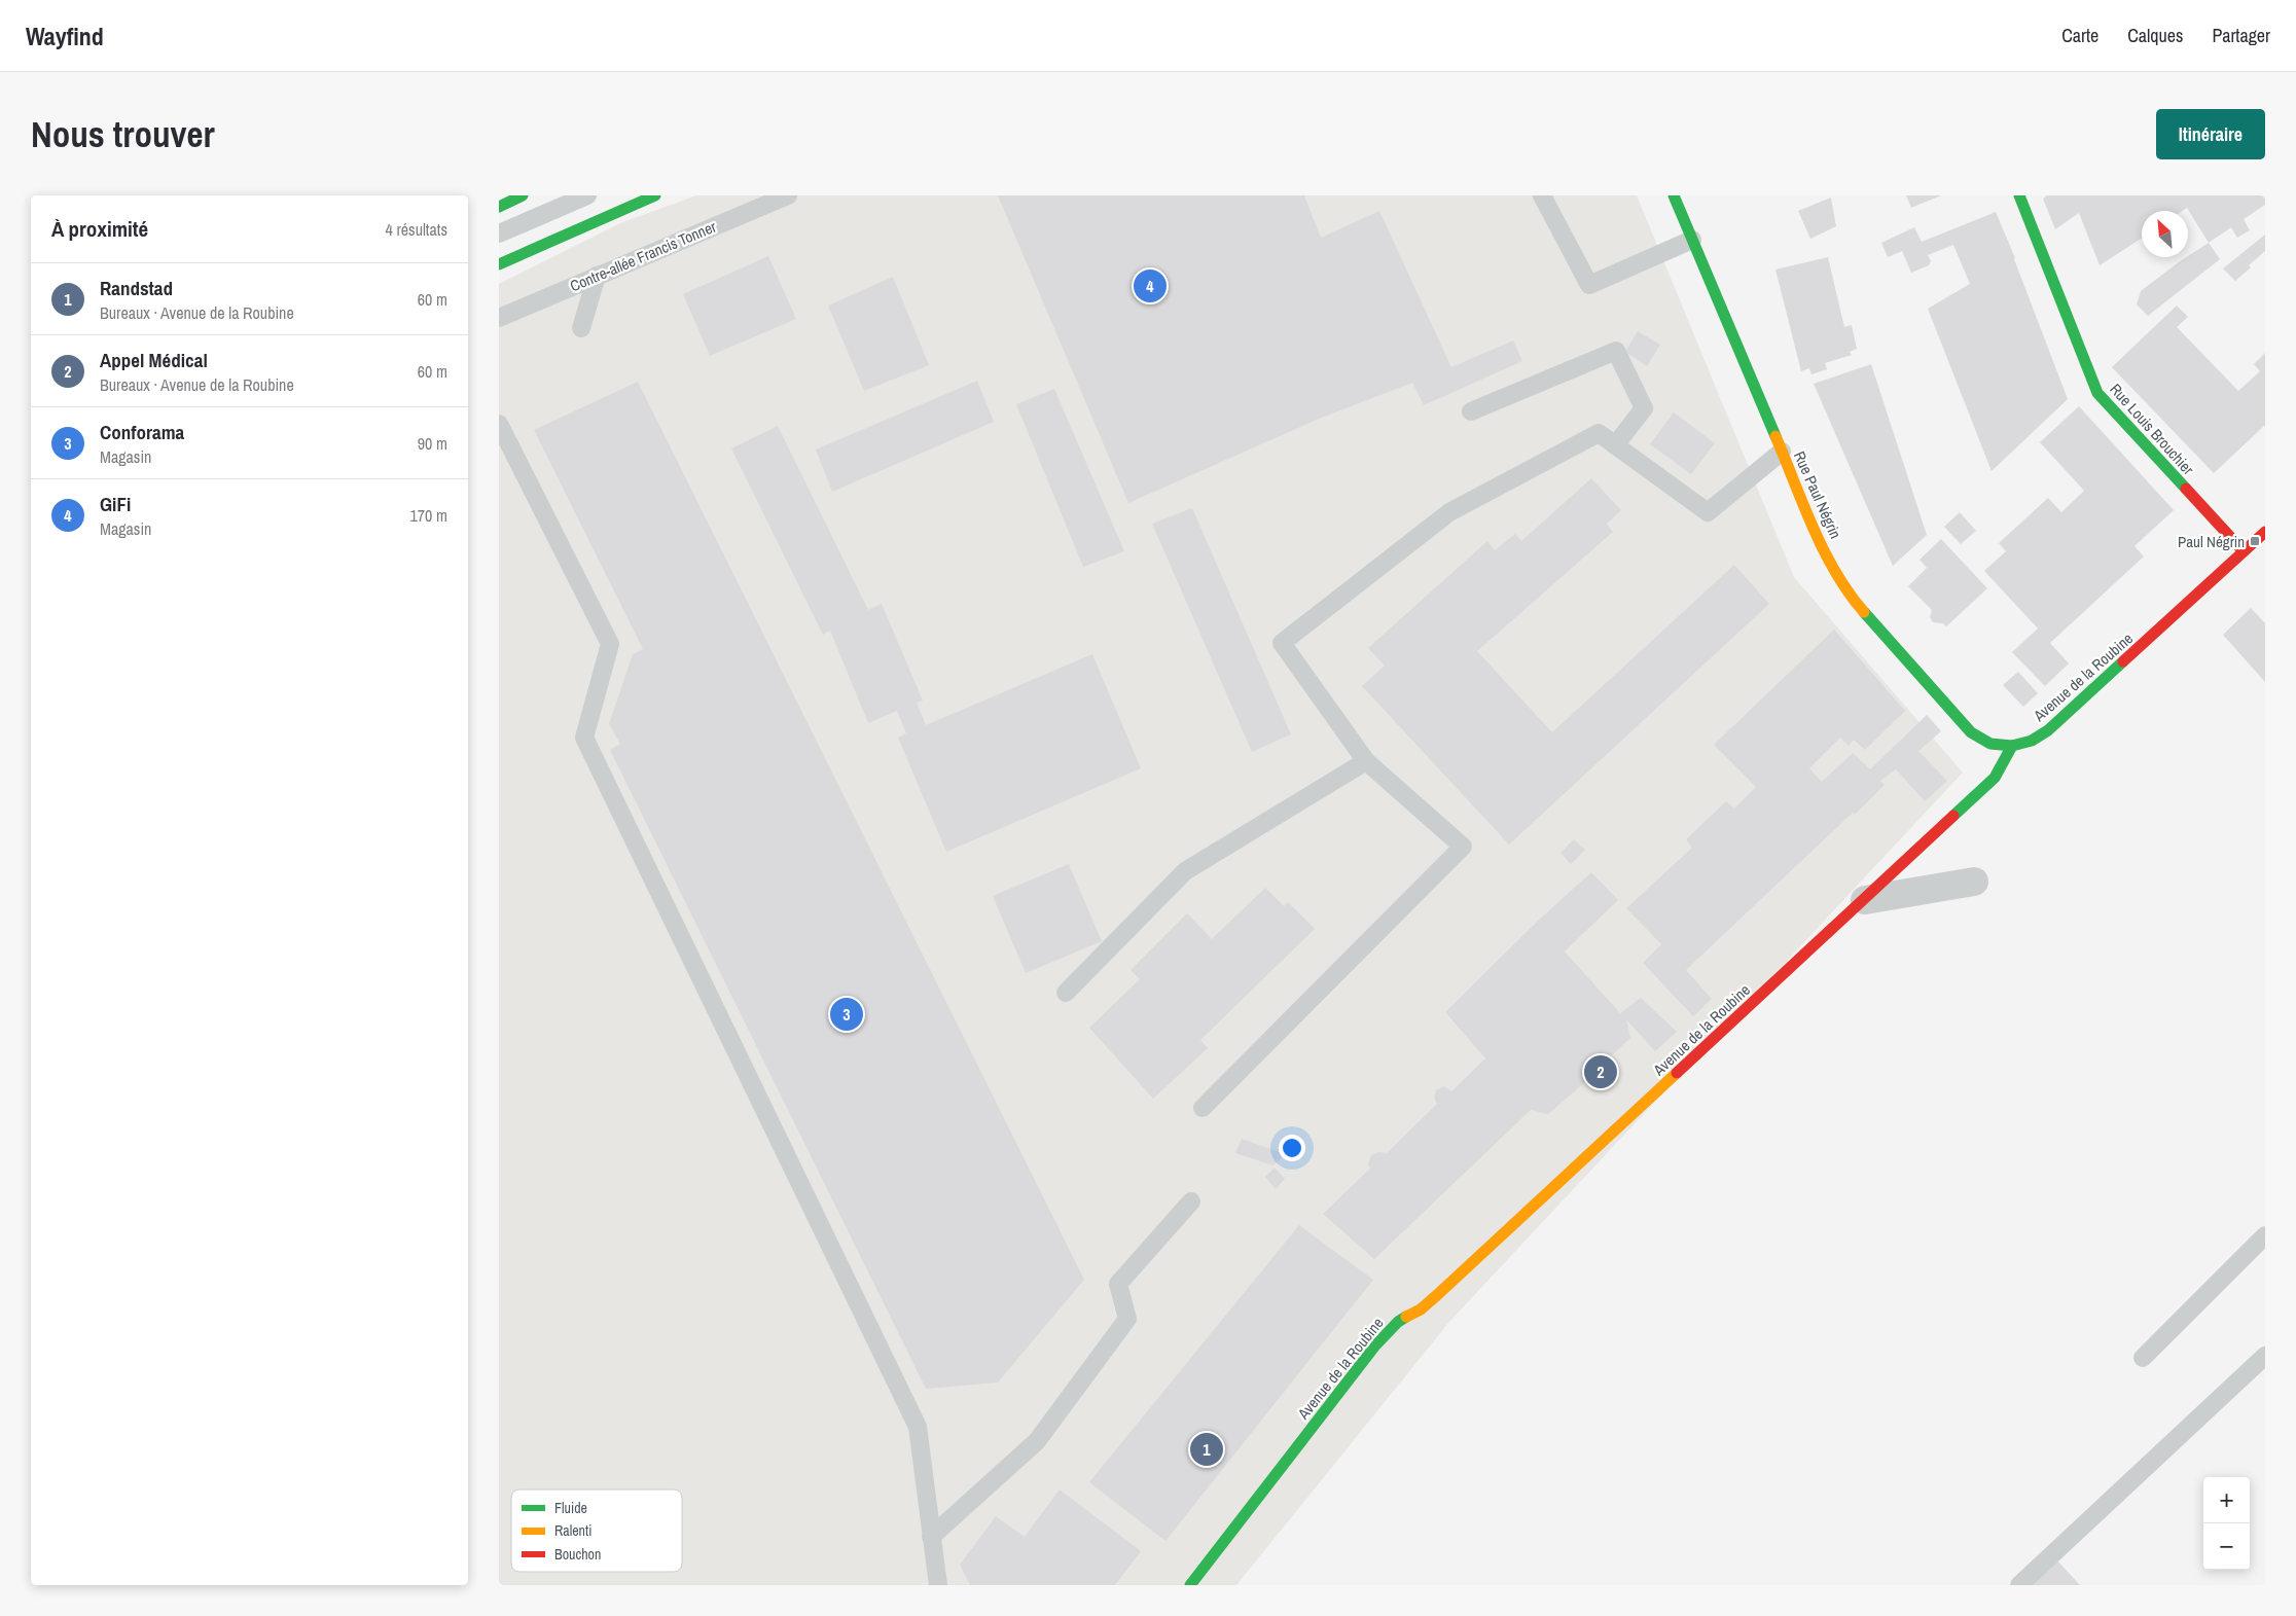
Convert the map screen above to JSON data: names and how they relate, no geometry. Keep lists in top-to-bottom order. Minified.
{"streets":{"street":["Rue Louis Brouchier","Rue Paul Négrin","Avenue de la Roubine"],"lane":["Contre-allée Francis Tonner"]},"crossings":[["Rue Louis Brouchier","Avenue de la Roubine"],["Rue Paul Négrin","Avenue de la Roubine"]],"places":{"transit":["Paul Négrin"]},"legend":["Fluide","Ralenti","Bouchon"],"north":"top left","page":{"header":"Wayfind","nav":["Carte","Calques","Partager"],"buttons":"Itinéraire","title":"Nous trouver","heading":["À proximité","4 résultats"],"list":[{"mark":"1","name":"Randstad","note":"Bureaux · Avenue de la Roubine","value":"60 m"},{"mark":"2","name":"Appel Médical","note":"Bureaux · Avenue de la Roubine","value":"60 m"},{"mark":"3","name":"Conforama","note":"Magasin","value":"90 m"},{"mark":"4","name":"GiFi","note":"Magasin","value":"170 m"}],"pins":["4","3","2","1"],"map_buttons":["+","−"]}}
